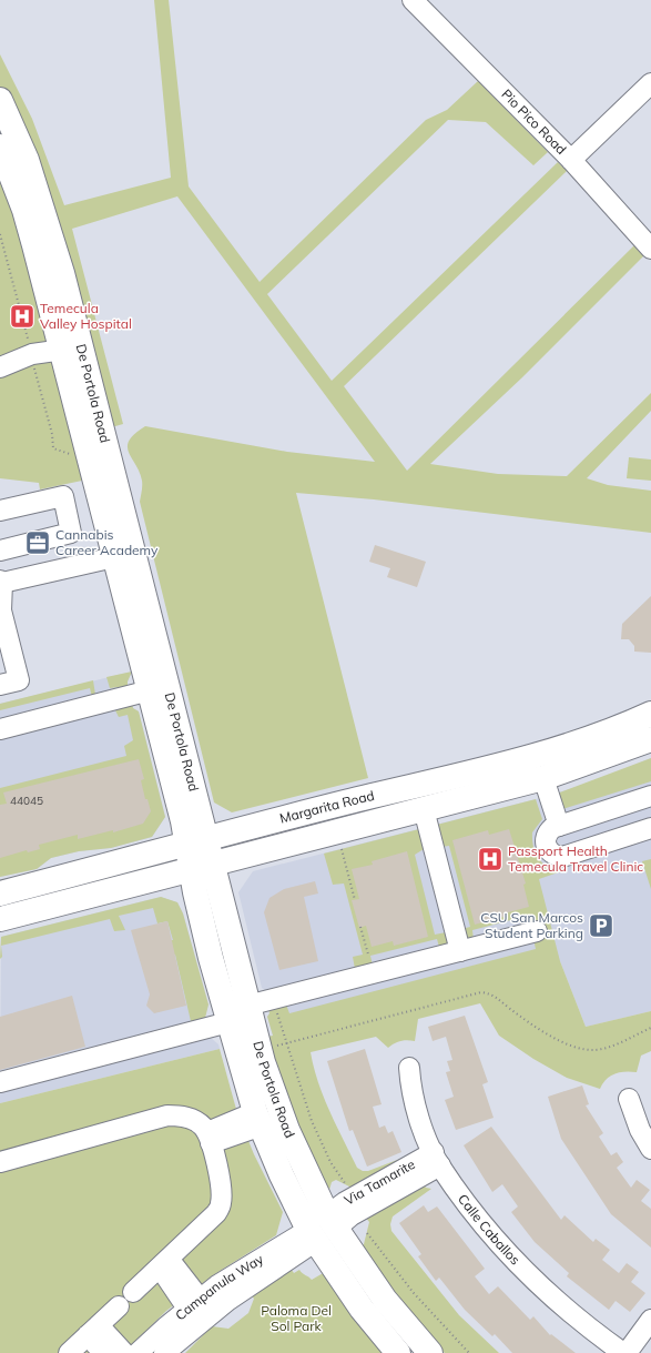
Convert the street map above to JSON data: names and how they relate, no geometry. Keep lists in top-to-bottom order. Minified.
{"streets":{"main road":["De Portola Road","Margarita Road"],"street":["Pio Pico Road","Via Tamarite","Calle Caballos","Campanula Way"]},"crossings":[["De Portola Road","Margarita Road"],["De Portola Road","Via Tamarite"],["De Portola Road","Campanula Way"],["Via Tamarite","Calle Caballos"],["Via Tamarite","Campanula Way"]],"parks":["Paloma Del Sol Park"],"places":{"hospital":["Temecula Valley Hospital","Passport Health Temecula Travel Clinic"],"office":["Cannabis Career Academy"],"parking":["CSU San Marcos Student Parking"]},"house_numbers":["44045"]}
